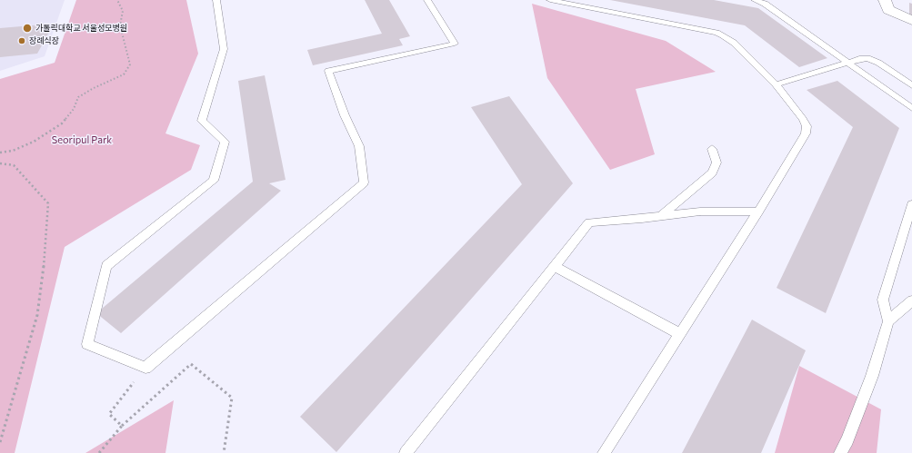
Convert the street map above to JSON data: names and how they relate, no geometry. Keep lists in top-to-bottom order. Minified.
{"parks":["Seoripul Park"],"places":["가톨릭대학교 서울성모병원","장례식장"]}
